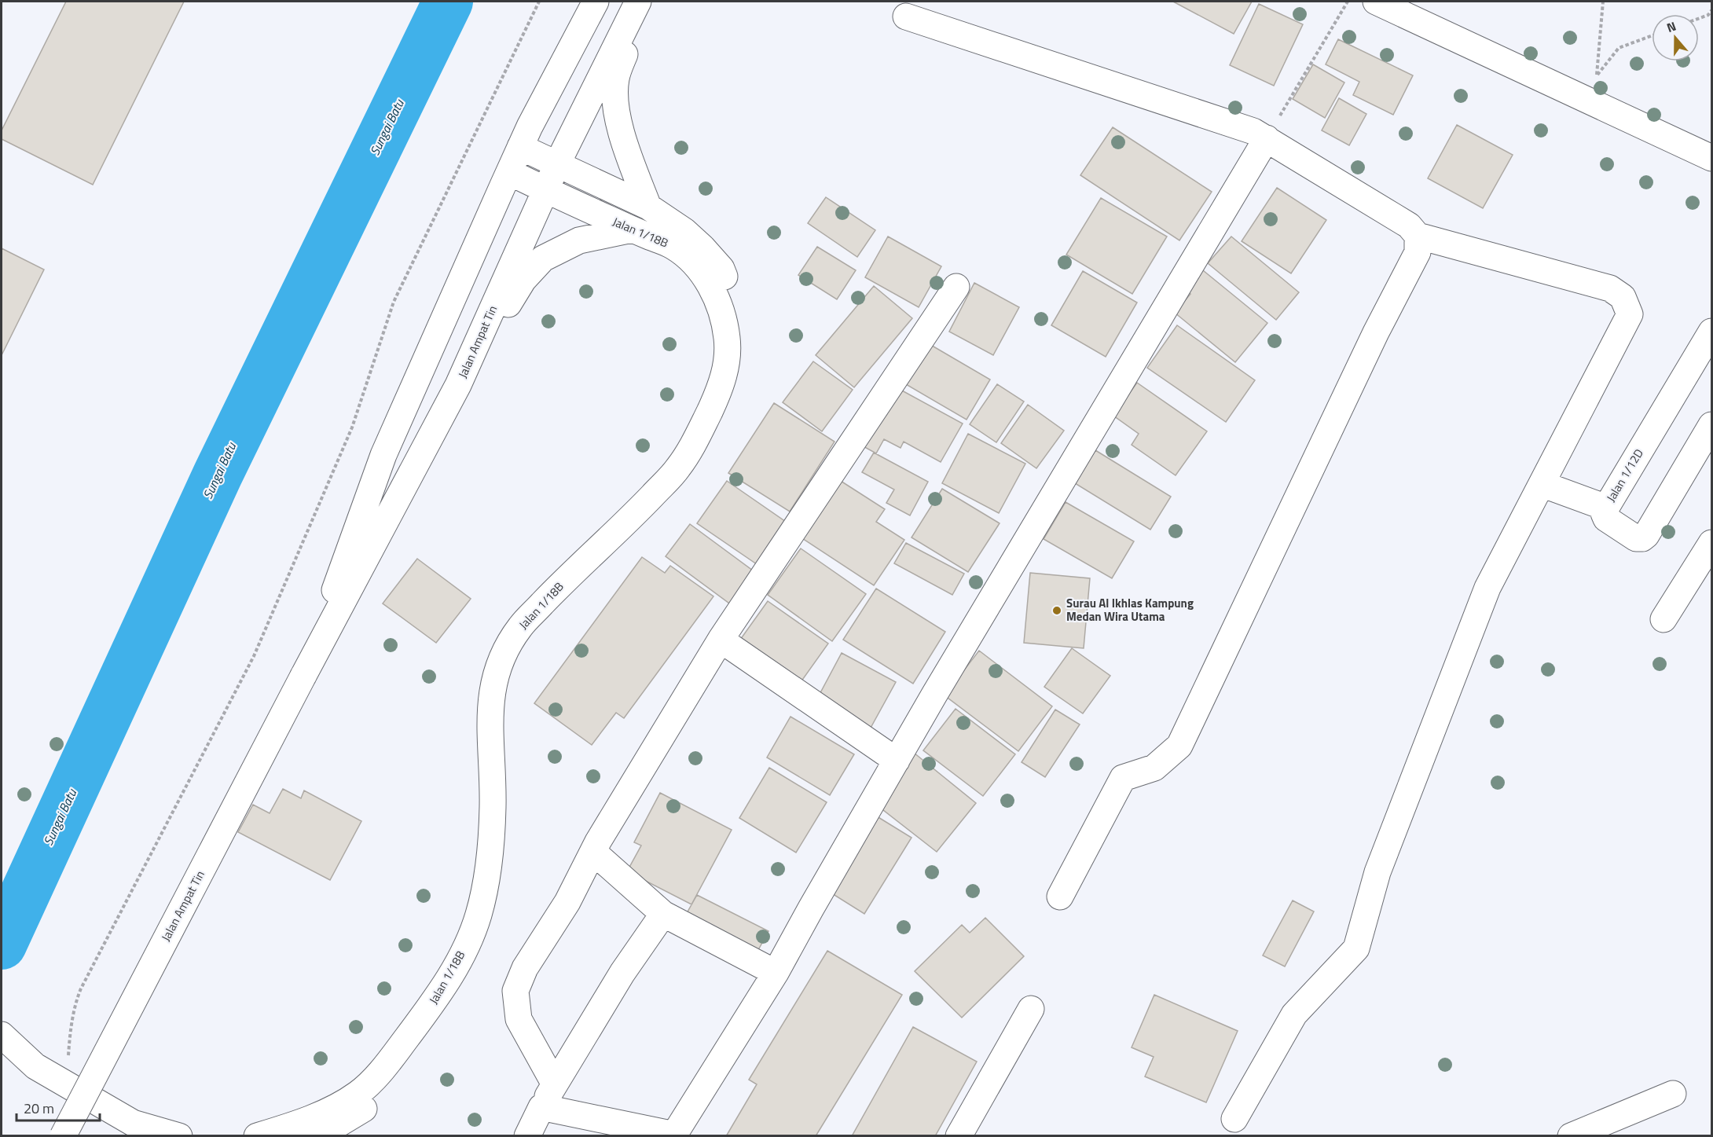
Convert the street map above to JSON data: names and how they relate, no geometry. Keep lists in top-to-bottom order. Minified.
{"streets":{"street":["Jalan 1/18B","Jalan Ampat Tin","Jalan 1/12D"]},"crossings":[["Jalan 1/18B","Jalan Ampat Tin"]],"water":["Sungai Batu"],"places":["Surau Al Ikhlas Kampung Medan Wira Utama"],"scale_bar":"20 m","north":"top"}
